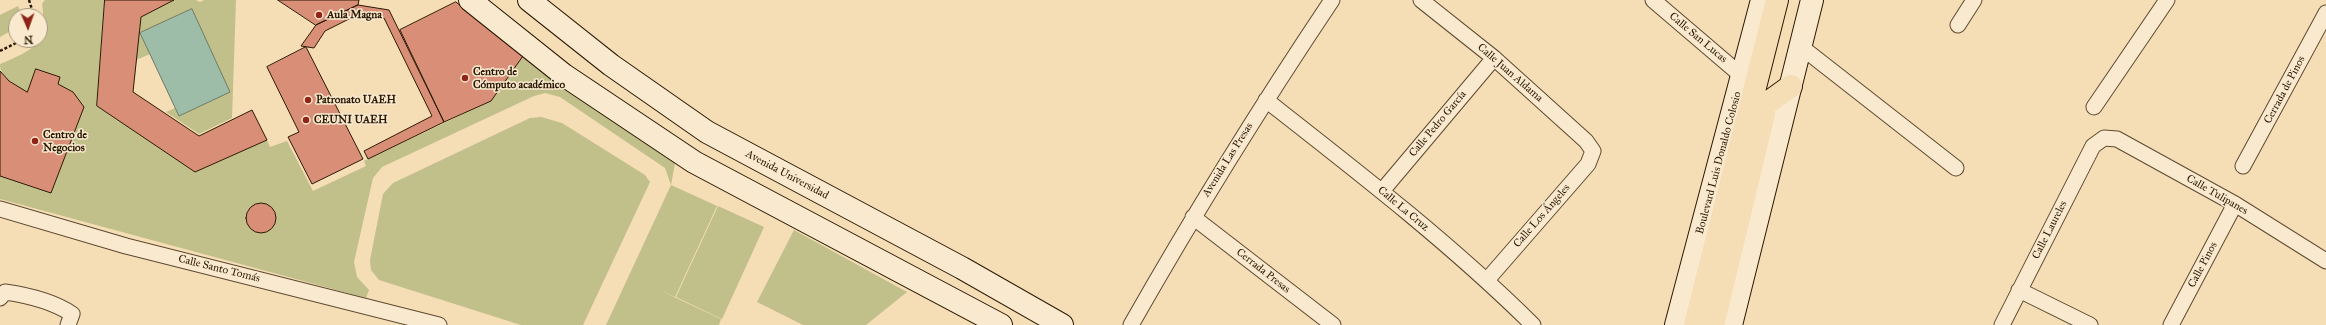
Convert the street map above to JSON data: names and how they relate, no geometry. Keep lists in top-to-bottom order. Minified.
{"streets":{"street":["Calle San Lucas","Calle Juan Aldama","Cerrada de Pinos","Calle Pedro García","Avenida Las Presas","Boulevard Luis Donaldo Colosio","Avenida Universidad","Calle Tulipanes","Calle La Cruz","Calle Los Ángeles","Calle Laureles","Calle Pinos","Calle Santo Tomás","Cerrada Presas"]},"crossings":[["Calle San Lucas","Boulevard Luis Donaldo Colosio"],["Calle Juan Aldama","Calle Pedro García"],["Calle Juan Aldama","Calle Los Ángeles"],["Calle Pedro García","Calle La Cruz"],["Avenida Las Presas","Calle La Cruz"],["Avenida Las Presas","Cerrada Presas"],["Calle Tulipanes","Calle Laureles"],["Calle Tulipanes","Calle Pinos"],["Calle La Cruz","Calle Los Ángeles"]],"places":["Aula Magna","Centro de Cómputo académico","Patronato UAEH","CEUNI UAEH","Centro de Negocios"],"north":"bottom"}
